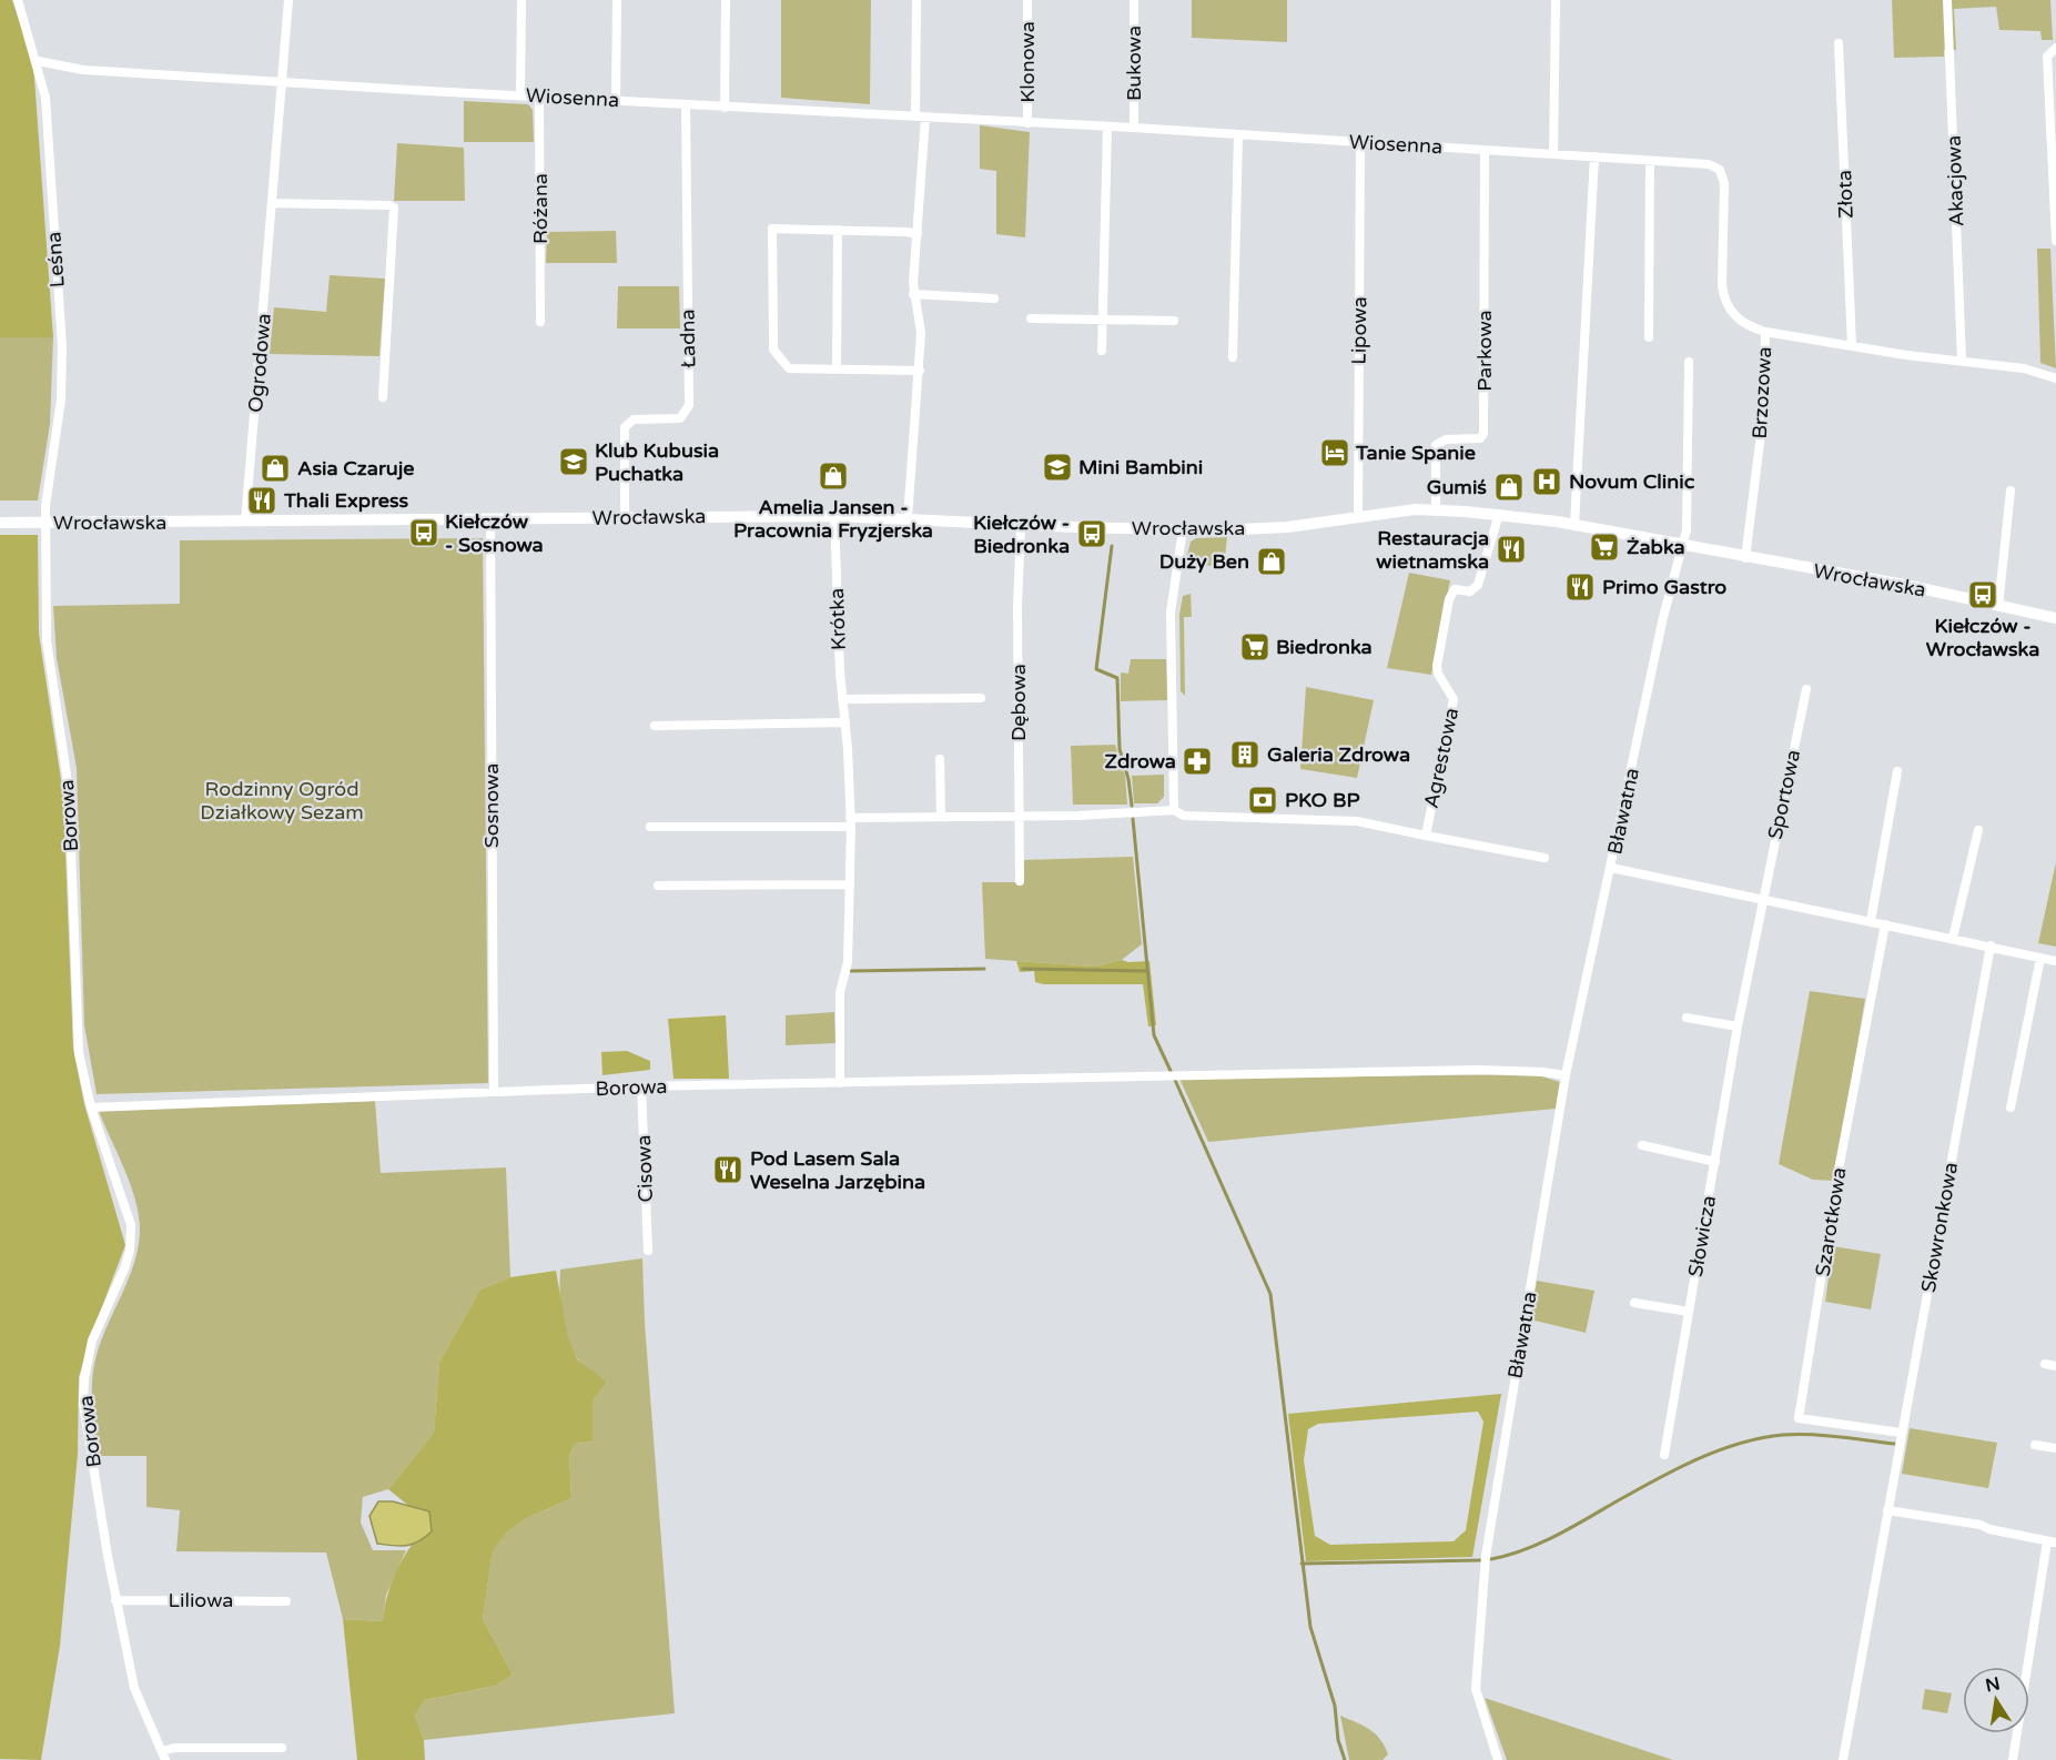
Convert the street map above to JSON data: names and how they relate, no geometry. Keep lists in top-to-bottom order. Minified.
{"streets":{"street":["Klonowa","Bukowa","Wiosenna","Akacjowa","Złota","Różana","Leśna","Lipowa","Ładna","Parkowa","Ogrodowa","Brzozowa","Wrocławska","Krótka","Dębowa","Agrestowa","Sportowa","Sosnowa","Bławatna","Borowa","Cisowa","Szarotkowa","Skowronkowa","Słowicza","Liliowa"]},"crossings":[["Klonowa","Wiosenna"],["Bukowa","Wiosenna"],["Wiosenna","Różana"],["Wiosenna","Leśna"],["Wiosenna","Lipowa"],["Wiosenna","Ładna"],["Wiosenna","Parkowa"],["Wiosenna","Ogrodowa"],["Wiosenna","Brzozowa"],["Leśna","Wrocławska"],["Leśna","Borowa"],["Lipowa","Wrocławska"],["Ładna","Wrocławska"],["Parkowa","Wrocławska"],["Ogrodowa","Wrocławska"],["Brzozowa","Wrocławska"],["Wrocławska","Krótka"],["Wrocławska","Dębowa"],["Wrocławska","Agrestowa"],["Wrocławska","Sosnowa"],["Wrocławska","Bławatna"],["Wrocławska","Borowa"],["Krótka","Borowa"],["Dębowa","Agrestowa"],["Sportowa","Słowicza"],["Sosnowa","Borowa"],["Bławatna","Borowa"],["Borowa","Cisowa"],["Borowa","Liliowa"],["Szarotkowa","Skowronkowa"]],"parks":["Rodzinny Ogród Działkowy Sezam"],"places":{"hotel":["Tanie Spanie"],"school or university":["Klub Kubusia Puchatka","Mini Bambini"],"shop":["Asia Czaruje","Amelia Jansen - Pracownia Fryzjerska","Gumiś","Duży Ben"],"hospital":["Novum Clinic"],"restaurant":["Thali Express","Restauracja wietnamska","Primo Gastro","Pod Lasem Sala Weselna Jarzębina"],"bus stop":["Kiełczów - Sosnowa","Kiełczów - Biedronka","Kiełczów - Wrocławska"],"supermarket":["Żabka","Biedronka"],"building":["Galeria Zdrowa"],"pharmacy":["Zdrowa"],"bank":["PKO BP"]},"north":"top"}
